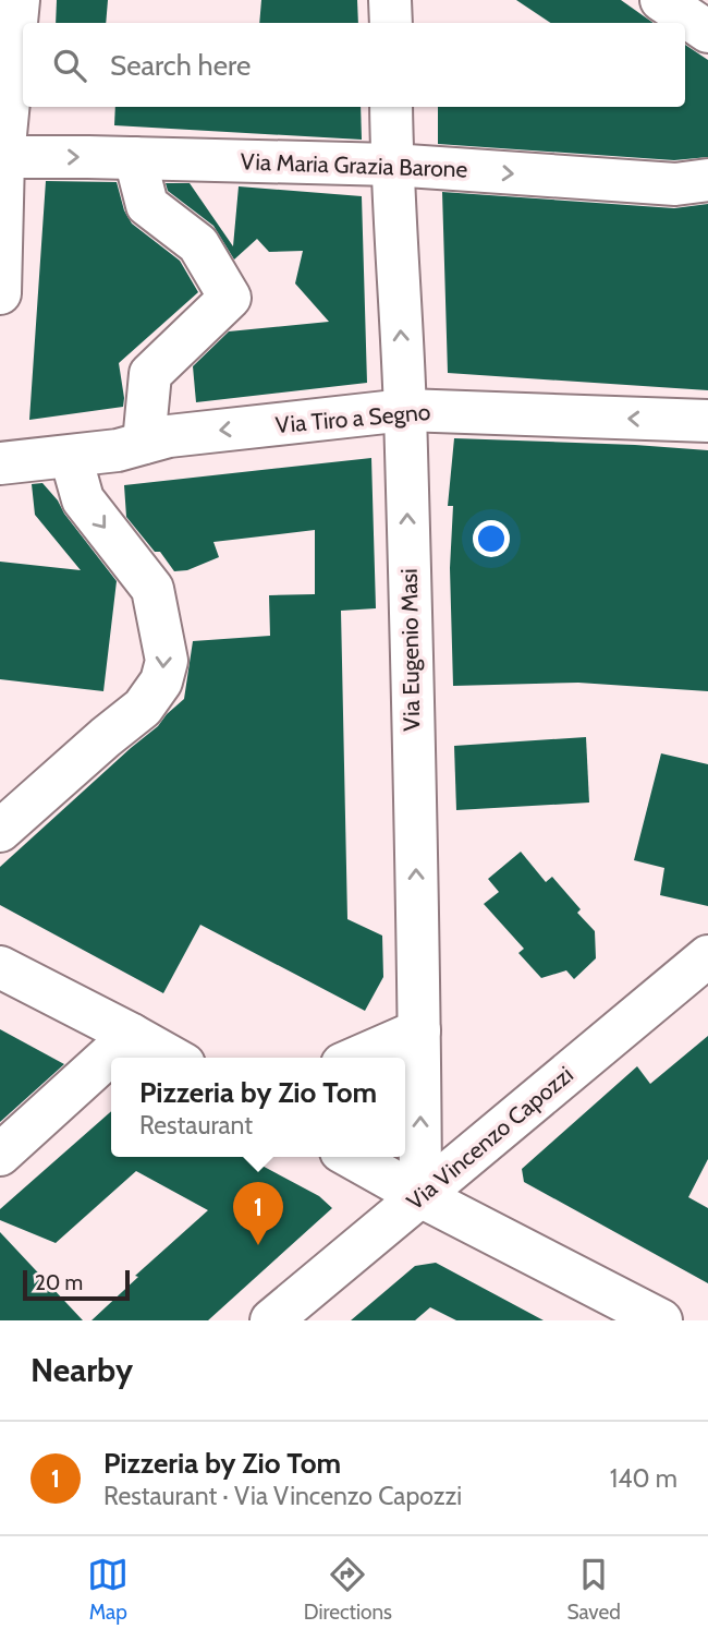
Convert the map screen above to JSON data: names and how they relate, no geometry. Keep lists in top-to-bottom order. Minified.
{"streets":{"street":["Via Maria Grazia Barone","Via Tiro a Segno","Via Eugenio Masi","Via Vincenzo Capozzi"]},"crossings":[["Via Maria Grazia Barone","Via Eugenio Masi"],["Via Tiro a Segno","Via Eugenio Masi"],["Via Eugenio Masi","Via Vincenzo Capozzi"]],"one_way":["Via Maria Grazia Barone","Via Tiro a Segno","Via Eugenio Masi"],"scale_bar":"20 m","page":{"search":"Search here","popup":["Pizzeria by Zio Tom","Restaurant"],"pins":"1","scale":"20 m","heading":"Nearby","list":[{"mark":"1","name":"Pizzeria by Zio Tom","note":"Restaurant · Via Vincenzo Capozzi","value":"140 m"}],"nav":["Map","Directions","Saved"]}}
